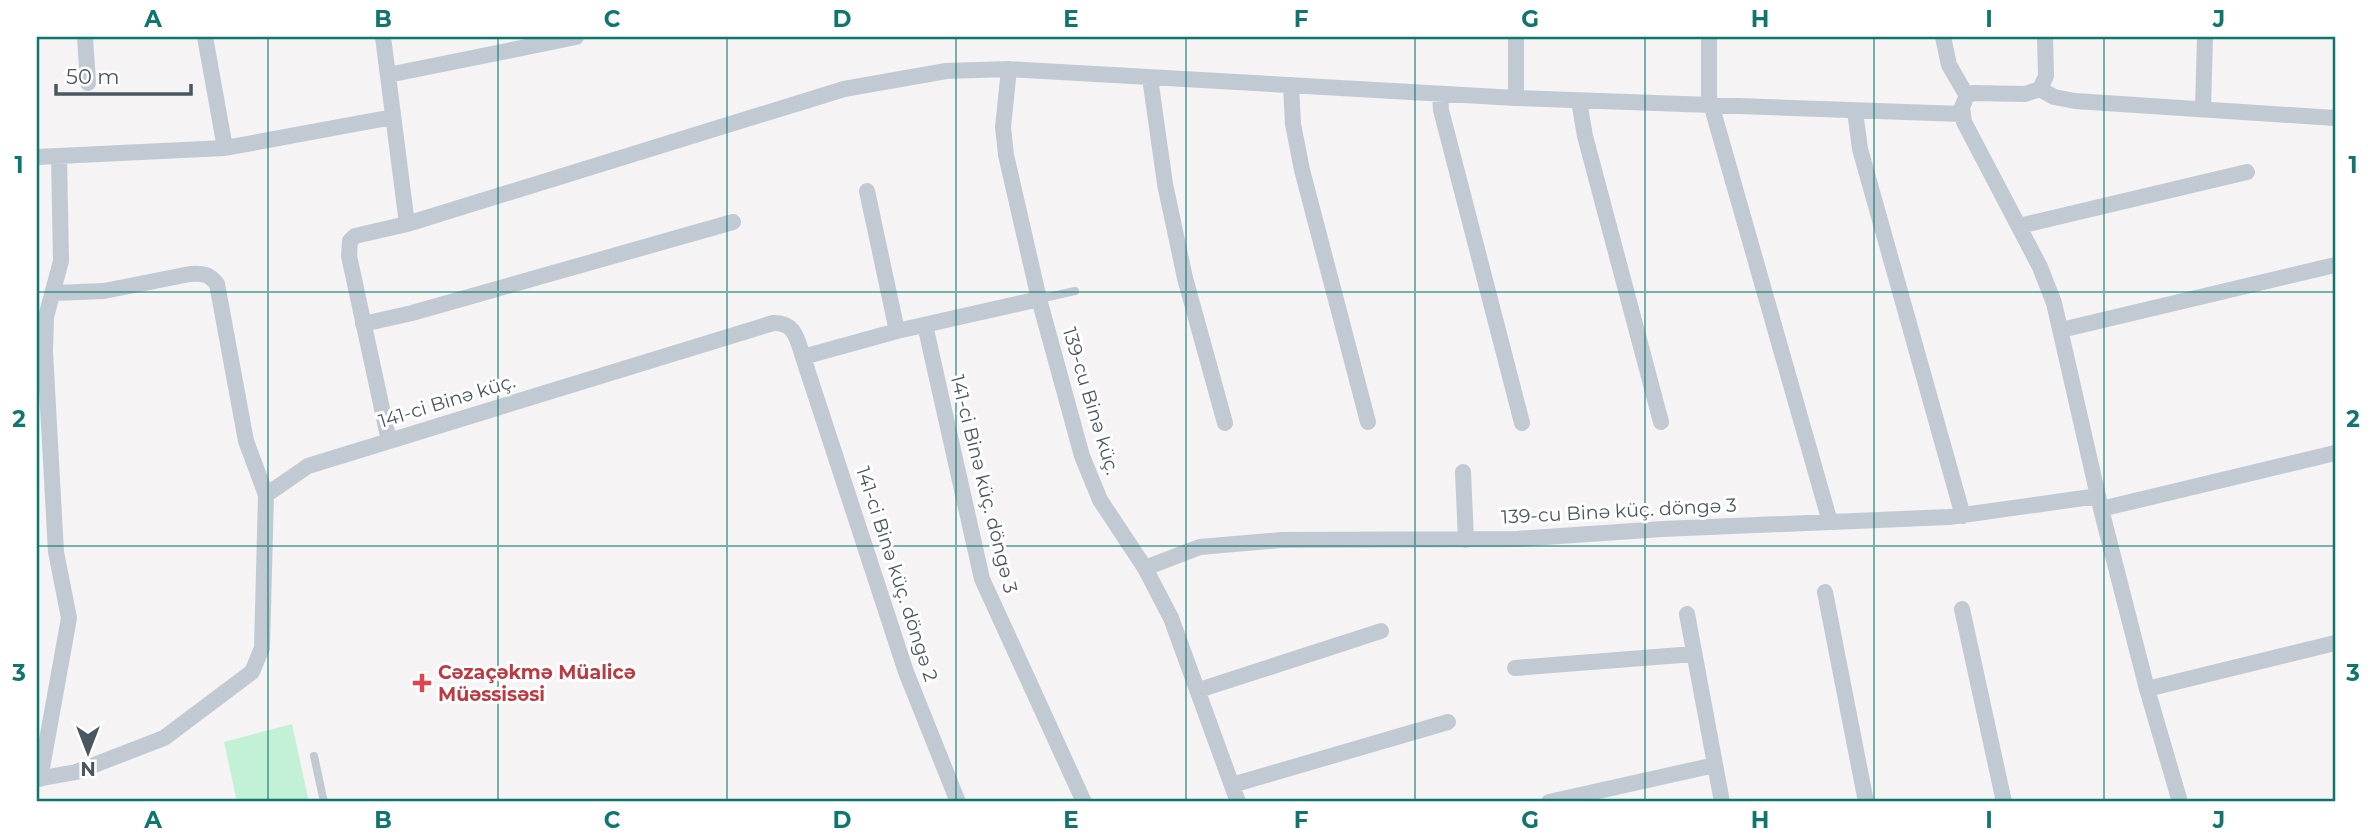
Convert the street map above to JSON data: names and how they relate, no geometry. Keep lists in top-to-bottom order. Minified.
{"streets":{"street":["141-ci Binə küç.","139-cu Binə küç.","141-ci Binə küç. döngə 3","139-cu Binə küç. döngə 3","141-ci Binə küç. döngə 2"]},"crossings":[["141-ci Binə küç.","141-ci Binə küç. döngə 2"],["139-cu Binə küç.","139-cu Binə küç. döngə 3"]],"places":{"health":["Cəzaçəkmə Müalicə Müəssisəsi"]},"scale_bar":"50 m","north":"bottom","grid":{"columns":["A","B","C","D","E","F","G","H","I","J"],"rows":["1","2","3"]}}
